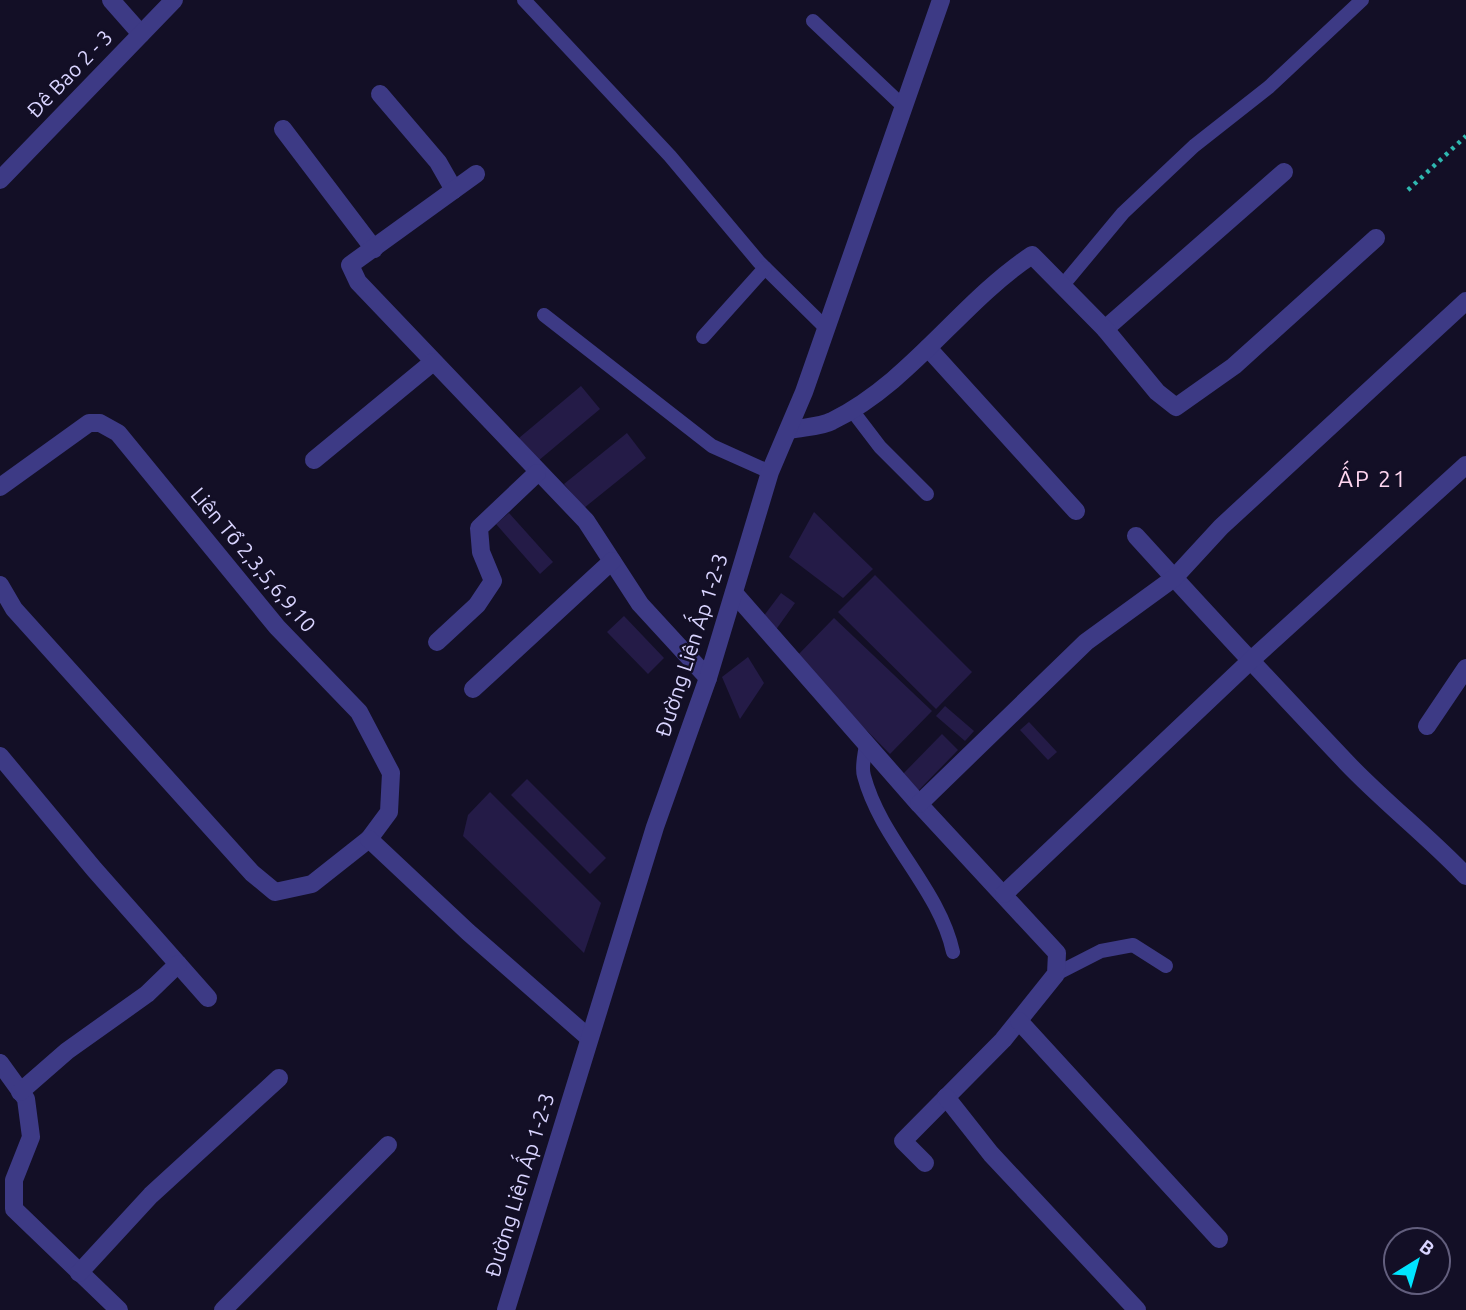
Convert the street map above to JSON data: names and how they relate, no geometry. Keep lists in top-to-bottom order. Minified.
{"streets":{"street":["Đê Bao 2 - 3","Liên Tổ 2,3,5,6,9,10","Đường Liên Ấp 1-2-3"]},"districts":["ẤP 21"],"north":"top right"}
